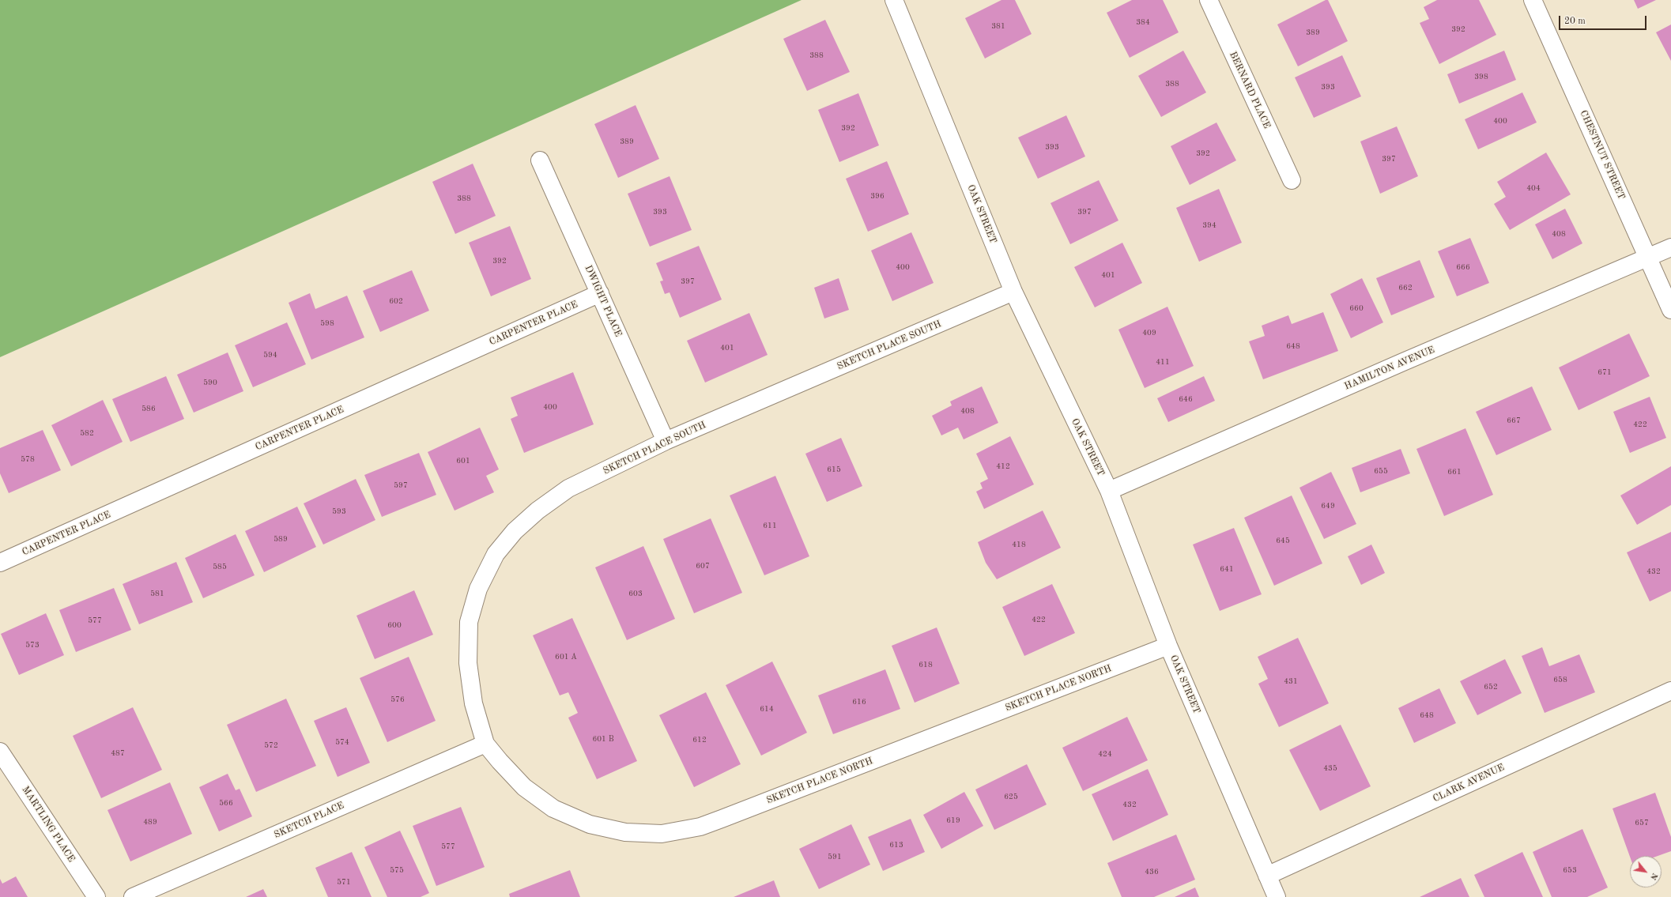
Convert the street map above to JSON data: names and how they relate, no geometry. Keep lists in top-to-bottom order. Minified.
{"streets":{"street":["BERNARD PLACE","CHESTNUT STREET","OAK STREET","DWIGHT PLACE","CARPENTER PLACE","SKETCH PLACE SOUTH","HAMILTON AVENUE","SKETCH PLACE NORTH","CLARK AVENUE","SKETCH PLACE","MARTLING PLACE"]},"crossings":[["CHESTNUT STREET","HAMILTON AVENUE"],["OAK STREET","SKETCH PLACE SOUTH"],["OAK STREET","HAMILTON AVENUE"],["OAK STREET","SKETCH PLACE NORTH"],["OAK STREET","CLARK AVENUE"],["DWIGHT PLACE","CARPENTER PLACE"],["DWIGHT PLACE","SKETCH PLACE SOUTH"],["SKETCH PLACE SOUTH","SKETCH PLACE NORTH"],["SKETCH PLACE SOUTH","SKETCH PLACE"],["SKETCH PLACE NORTH","SKETCH PLACE"]],"house_numbers":["384","381","392","389","388","398","388","393","400","392","389","393","392","397","404","396","388","393","397","394","408","392","400","666","401","397","662","602","660","598","409","648","401","594","411","671","590","646","400","586","408","667","422","582","578","601","412","615","655","661","597","649","593","611","589","645","418","607","585","641","432","581","603","422","577","600","573","601 A","618","658","431","652","576","616","614","648","601 B","612","574","572","487","424","435","625","566","432","619","489","657","613","577","591","575","653","436","571"],"scale_bar":"20 m","north":"bottom right"}
